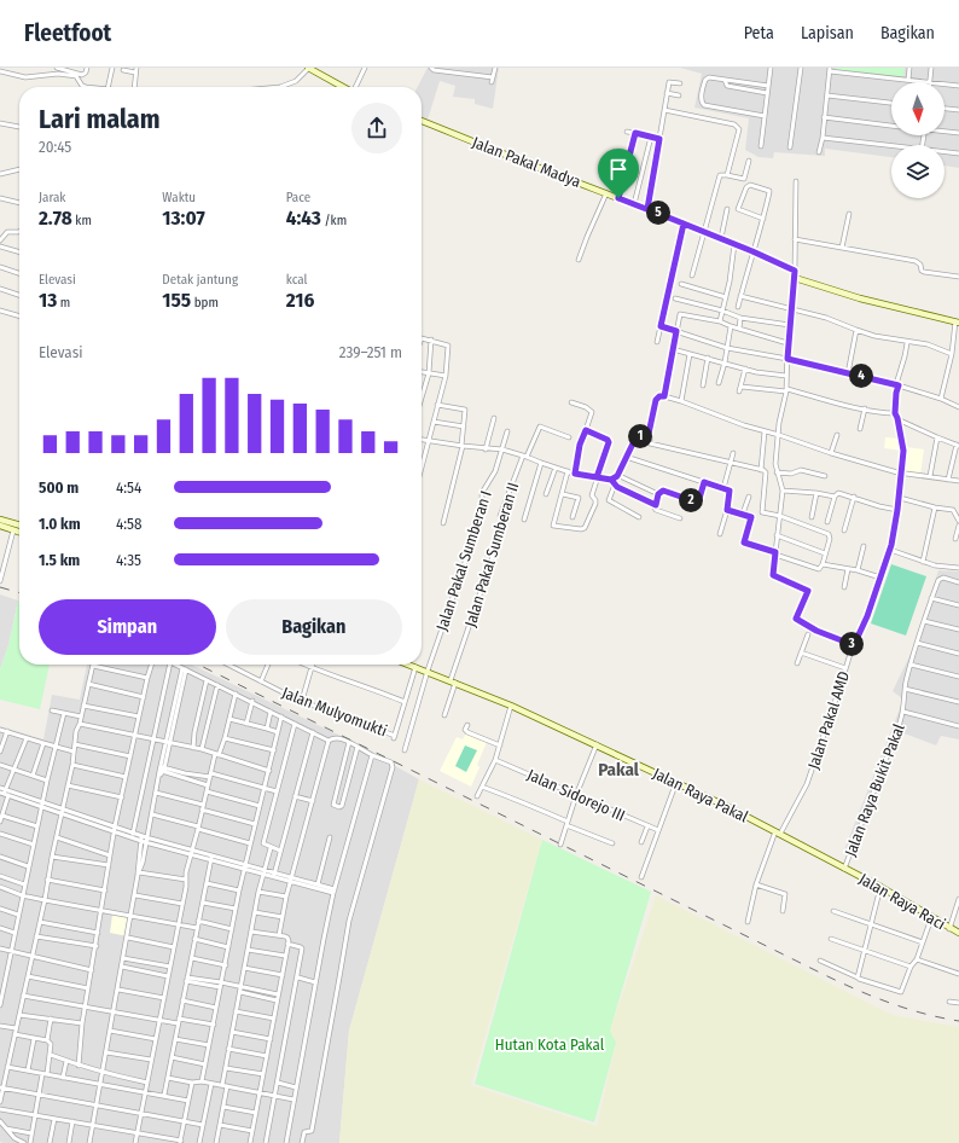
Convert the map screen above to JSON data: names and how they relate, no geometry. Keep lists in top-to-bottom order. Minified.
{"streets":{"main road":["Jalan Pakal Madya","Jalan Raya Pakal","Jalan Raya Raci"],"street":["Jalan Pakal Sumberan II","Jalan Pakal Sumberan I","Jalan Mulyomukti","Jalan Pakal AMD","Jalan Raya Bukit Pakal","Jalan Sidorejo III"]},"crossings":[["Jalan Pakal Sumberan II","Jalan Raya Pakal"],["Jalan Pakal Sumberan I","Jalan Raya Pakal"],["Jalan Mulyomukti","Jalan Raya Pakal"],["Jalan Pakal AMD","Jalan Raya Pakal"],["Jalan Raya Bukit Pakal","Jalan Raya Pakal"],["Jalan Raya Bukit Pakal","Jalan Raya Raci"],["Jalan Raya Pakal","Jalan Raya Raci"]],"districts":["Pakal"],"parks":["Hutan Kota Pakal"],"north":"bottom","page":{"header":"Fleetfoot","nav":["Peta","Lapisan","Bagikan"],"heading":["Lari malam","20:45"],"stats":[["Jarak","2.78 km"],["Waktu","13:07"],["Pace","4:43 /km"],["Elevasi","13 m"],["Detak jantung","155 bpm"],["kcal","216"]],"pins":["5","4","1","2","3"],"chart":["Elevasi","239–251 m"],"list":[{"name":"500 m","note":"4:54"},{"name":"1.0 km","note":"4:58"},{"name":"1.5 km","note":"4:35"}],"buttons":["Simpan","Bagikan"]}}
